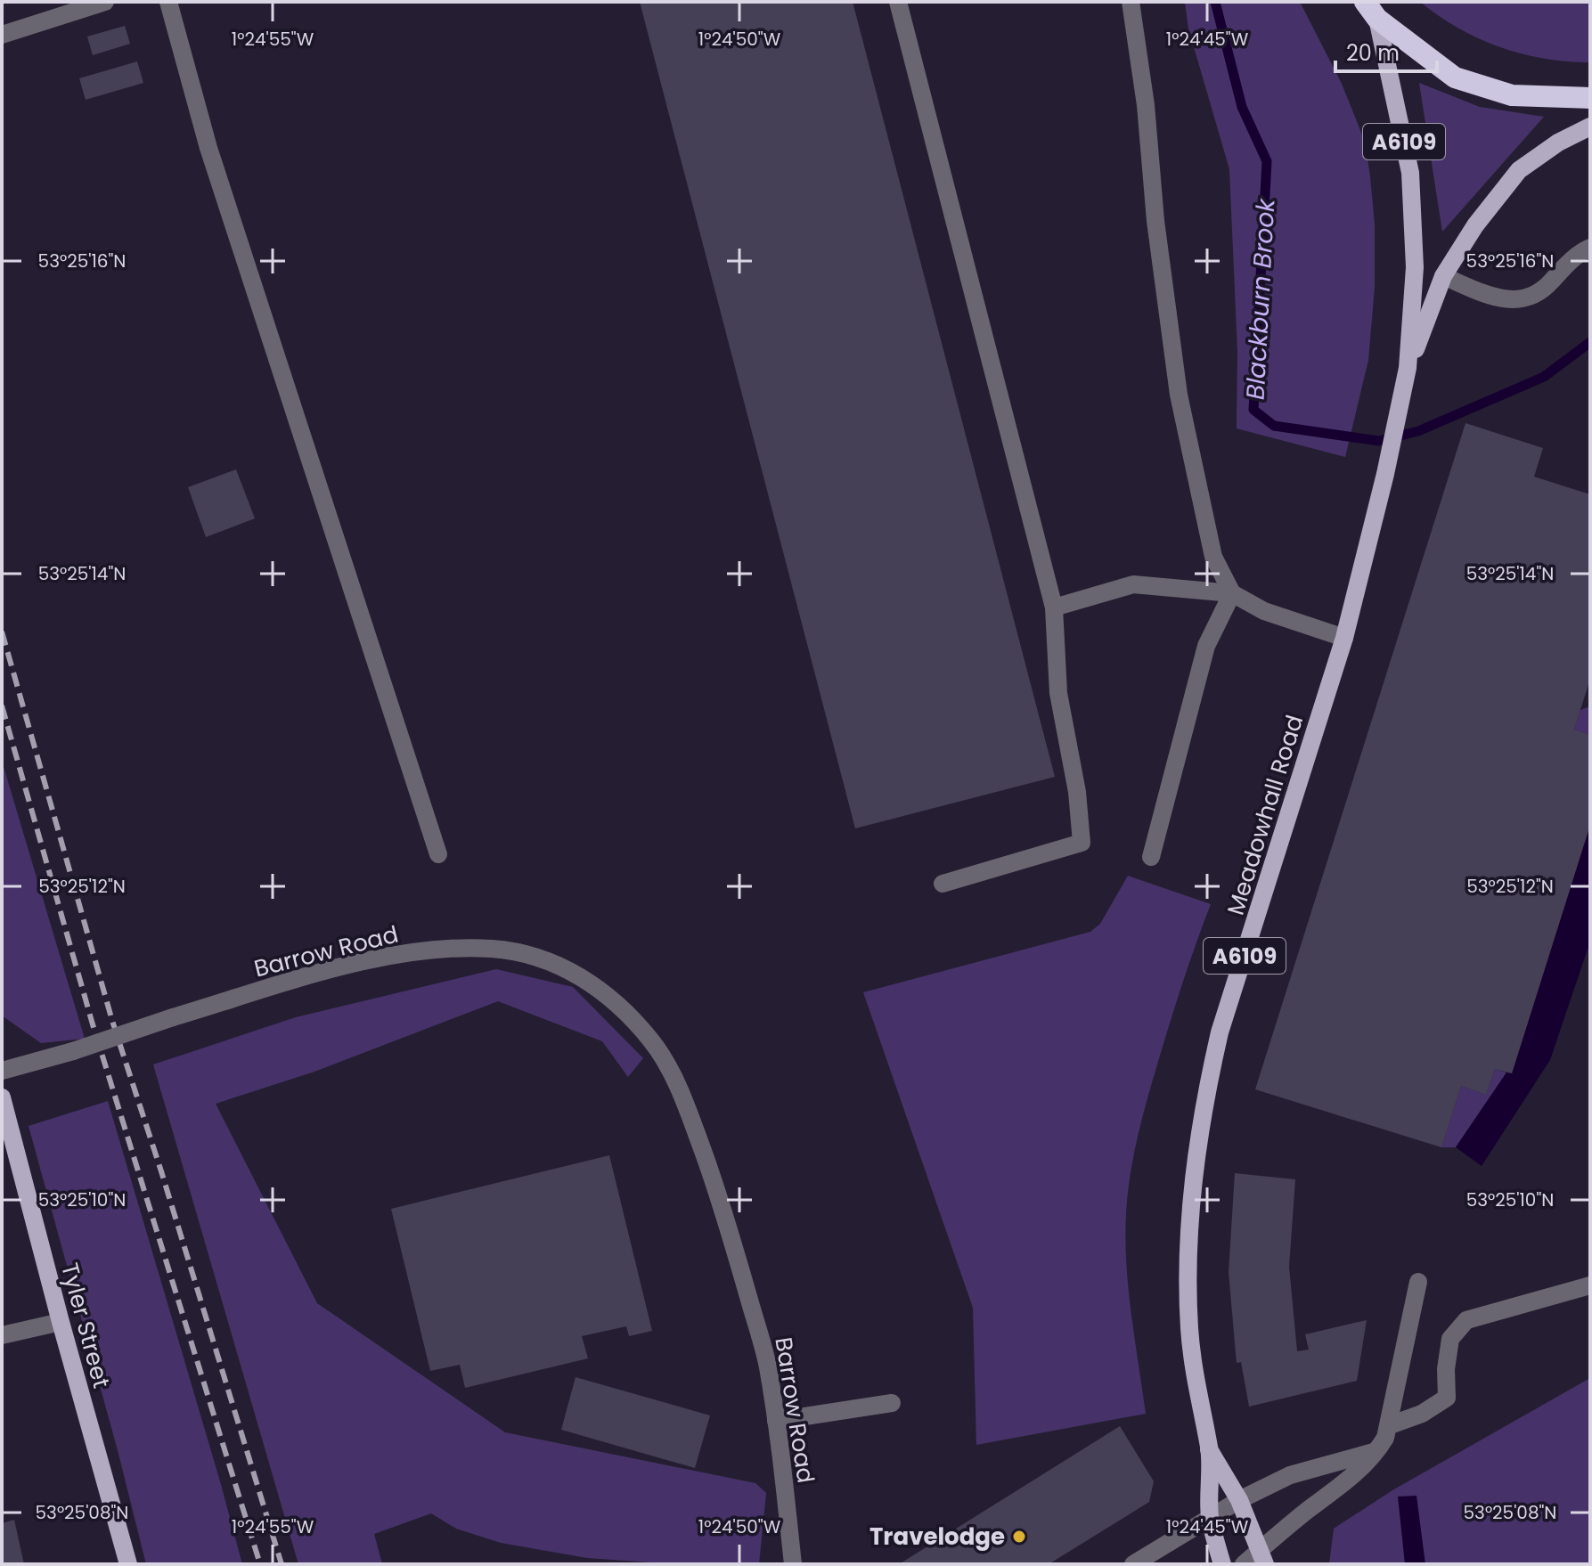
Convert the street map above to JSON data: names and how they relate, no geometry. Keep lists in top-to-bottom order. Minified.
{"streets":{"main road":["A6109","Meadowhall Road","Tyler Street"],"street":["Barrow Road"]},"water":["Blackburn Brook"],"places":["Travelodge"],"scale_bar":"20 m","coordinates":["1°24'55\"W","1°24'50\"W","1°24'45\"W","53°25'16\"N","53°25'14\"N","53°25'12\"N","53°25'10\"N","53°25'08\"N"]}
